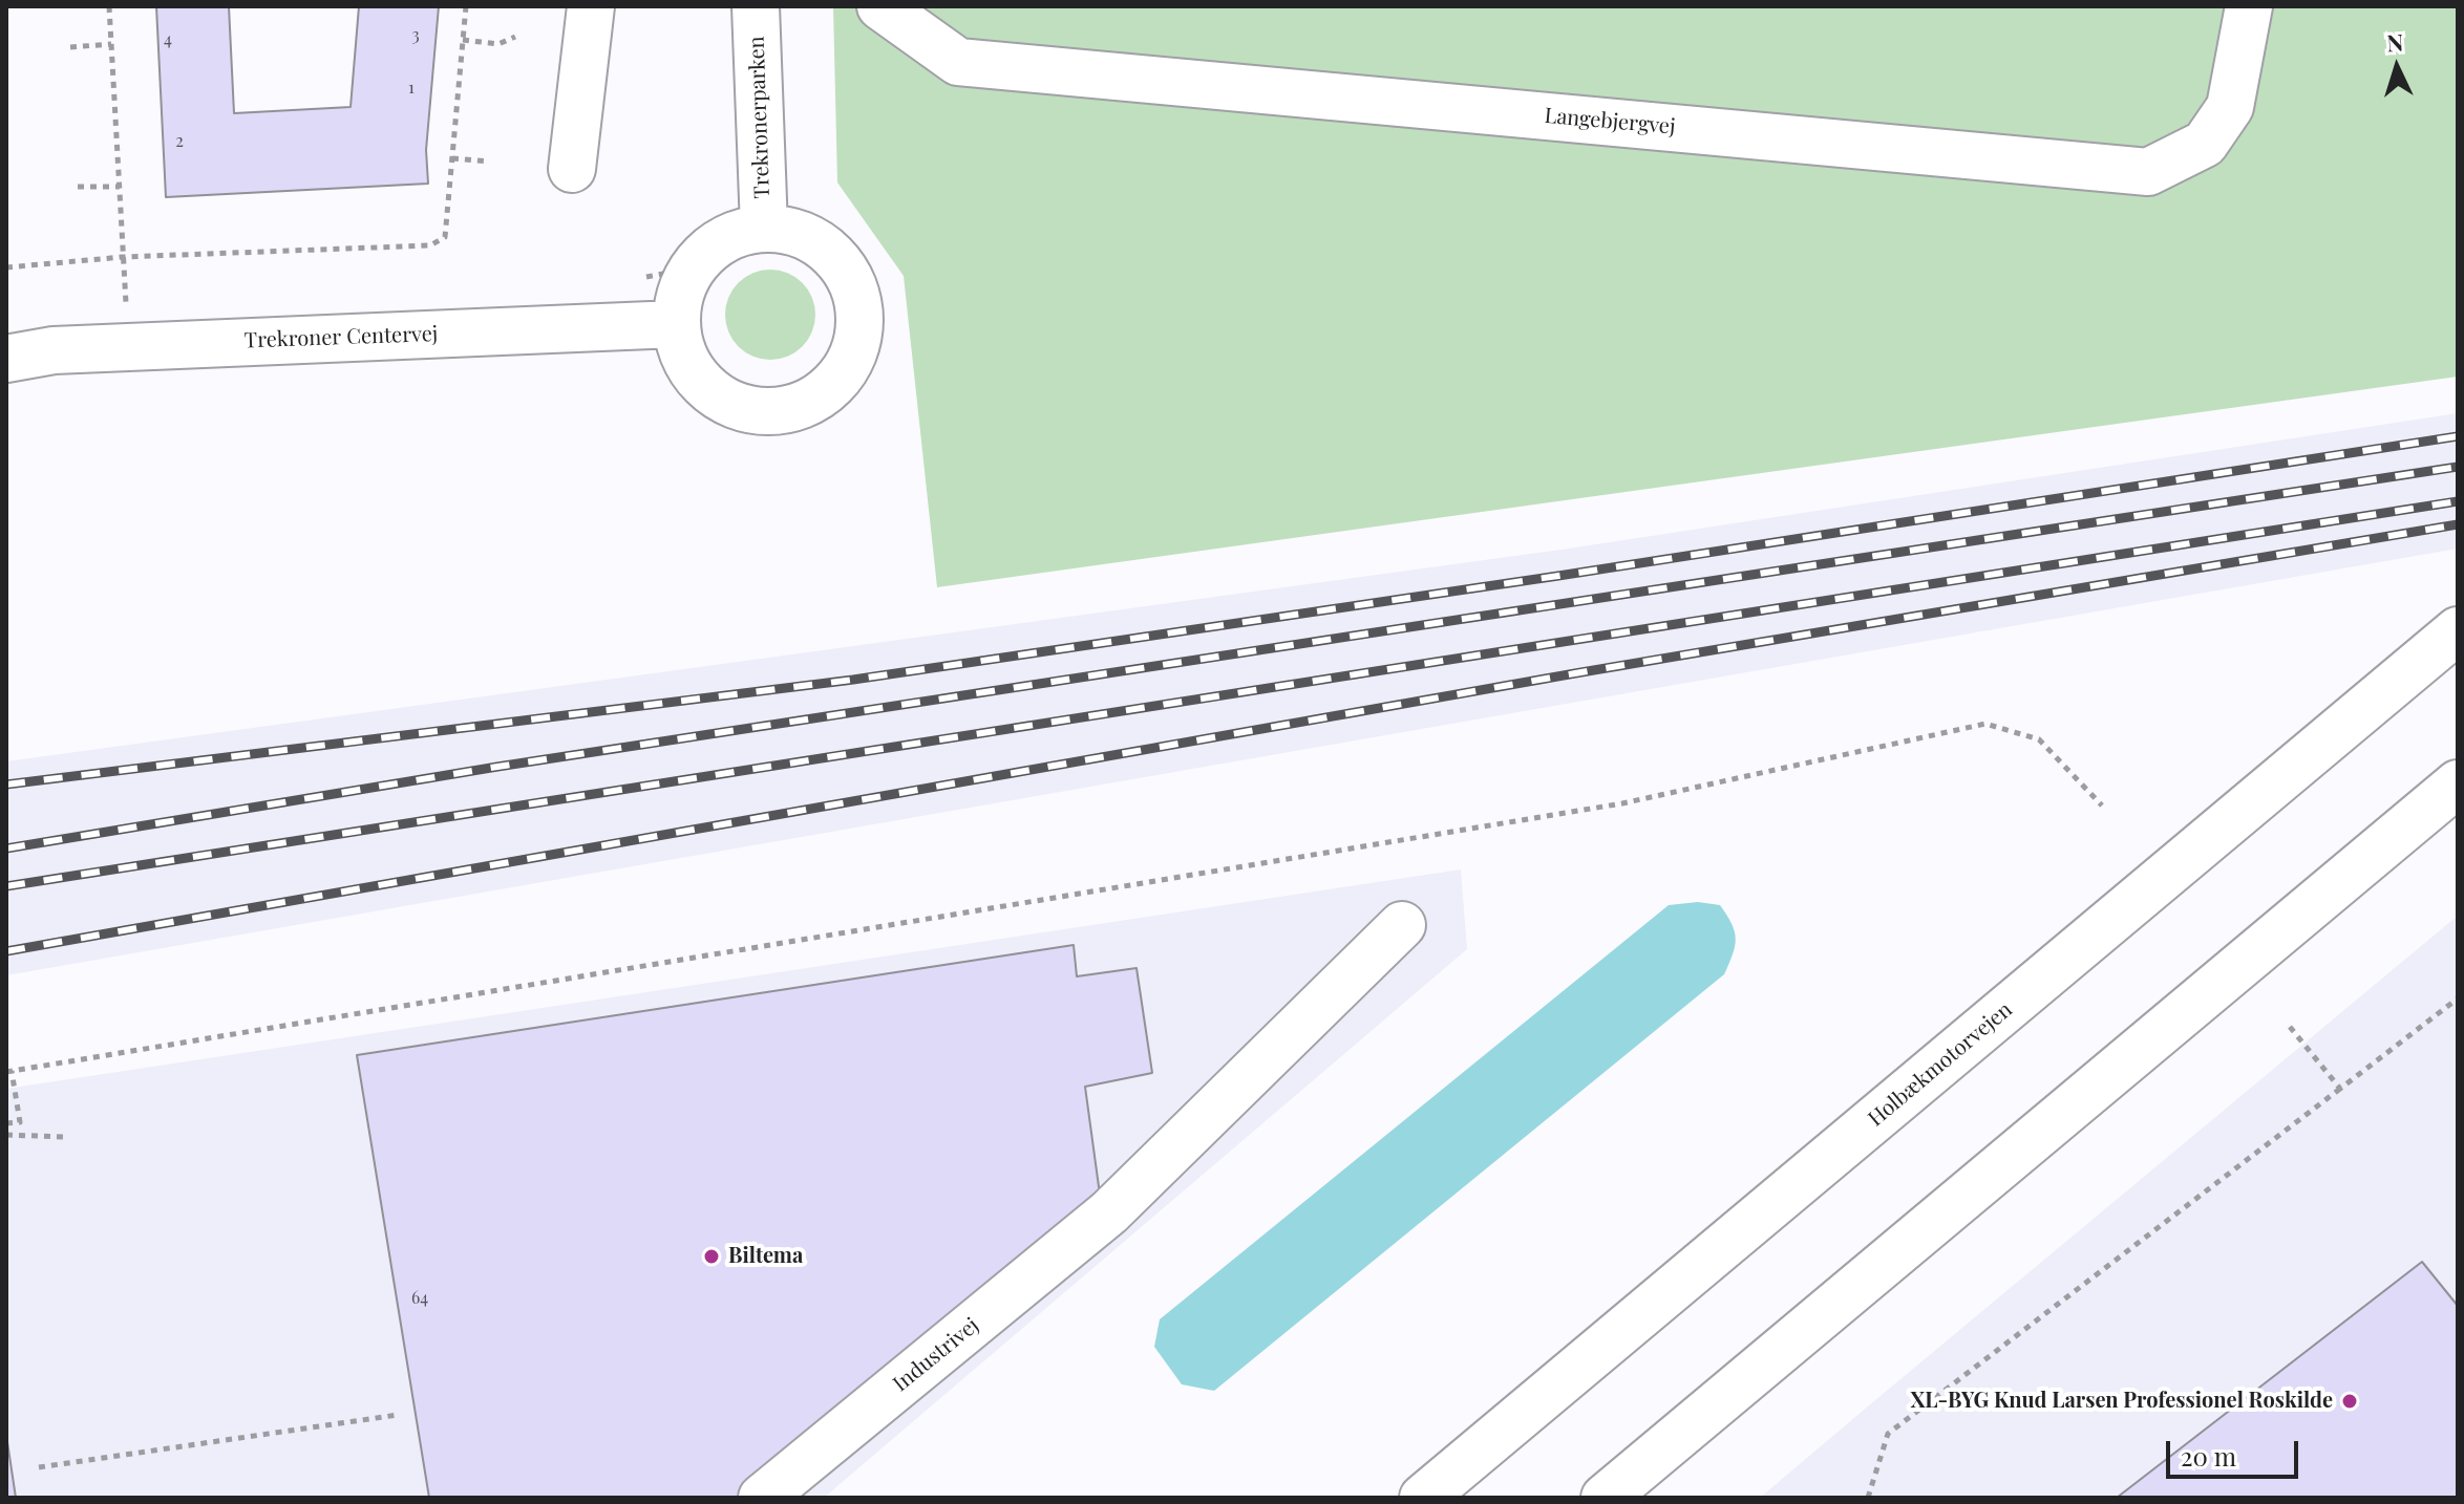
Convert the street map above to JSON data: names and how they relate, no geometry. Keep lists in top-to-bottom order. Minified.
{"streets":{"main road":["Trekronerparken","Langebjergvej","Trekroner Centervej","Holbækmotorvejen","Industrivej"]},"crossings":[["Trekronerparken","Trekroner Centervej"]],"places":["Biltema","XL-BYG Knud Larsen Professionel Roskilde"],"house_numbers":["3","4","1","2","64"],"scale_bar":"20 m","north":"top"}
